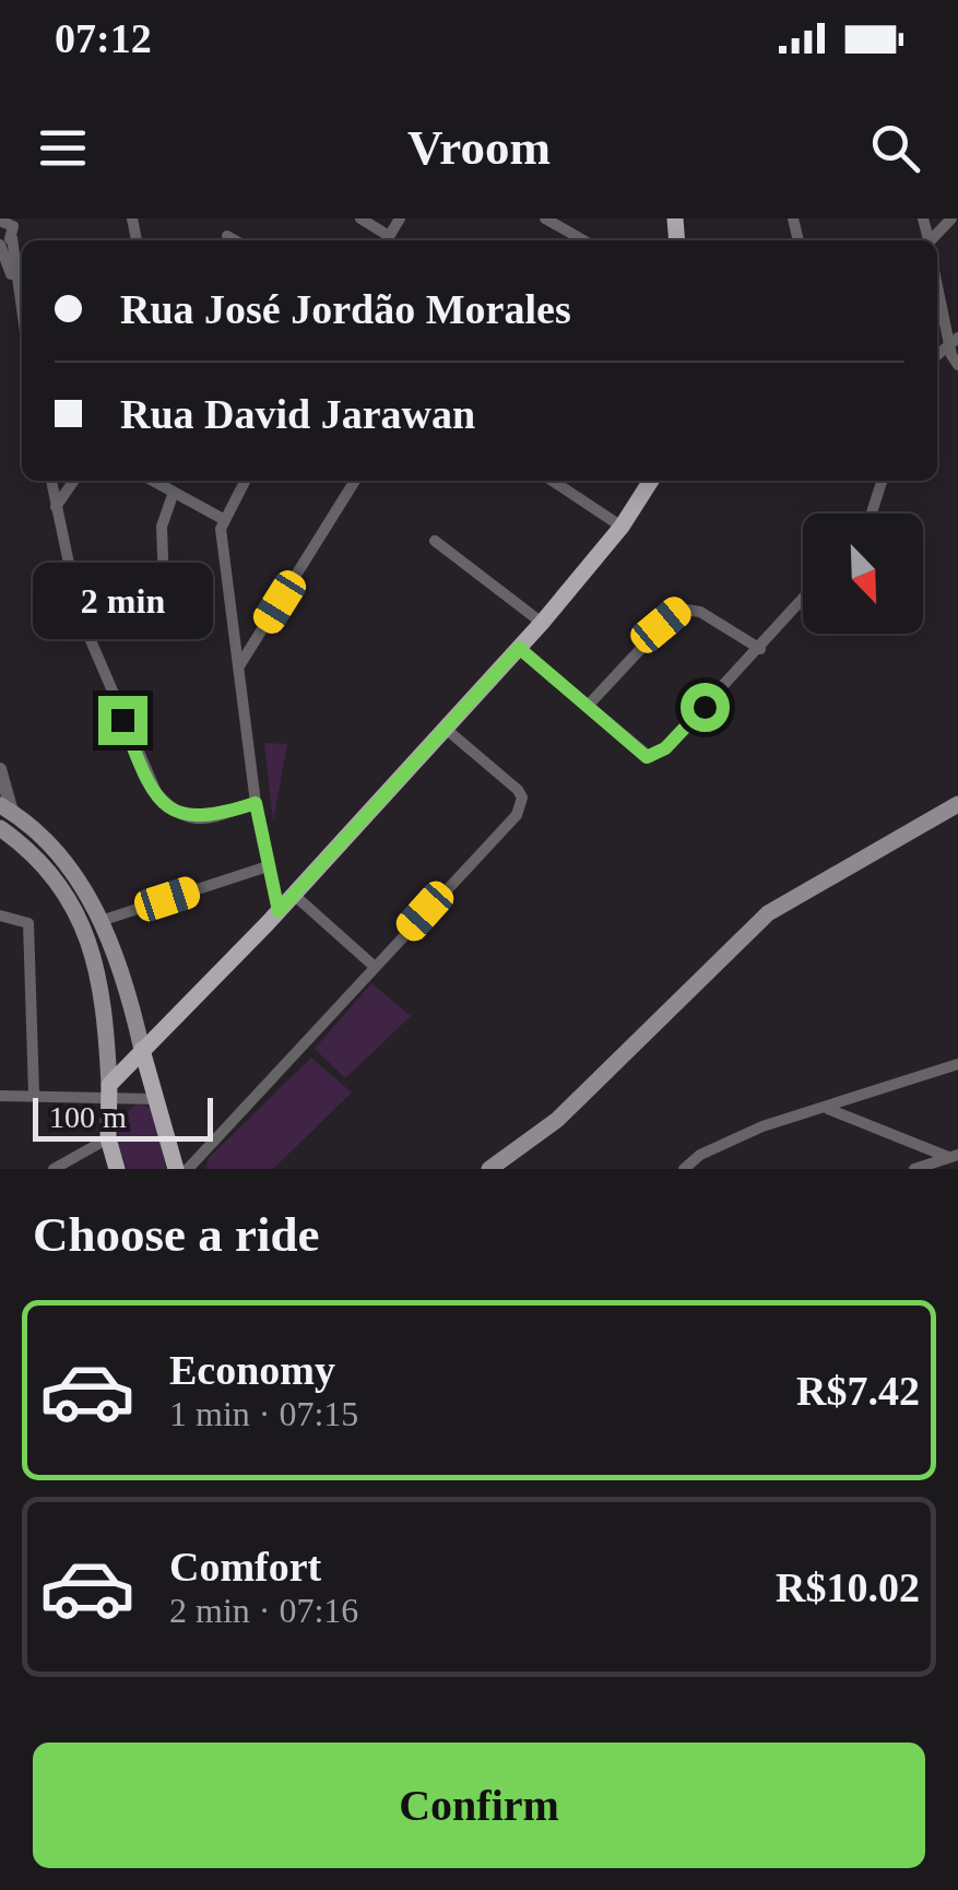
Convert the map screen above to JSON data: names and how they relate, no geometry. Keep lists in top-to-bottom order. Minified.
{"scale_bar":"100 m","north":"bottom right","page":{"status":"07:12","header":"Vroom","banner":["Rua José Jordão Morales","Rua David Jarawan"],"bubble":"2 min","scale":"100 m","heading":"Choose a ride","list":[{"name":"Economy","note":"1 min · 07:15","value":"R$7.42"},{"name":"Comfort","note":"2 min · 07:16","value":"R$10.02"}],"buttons":"Confirm"}}
